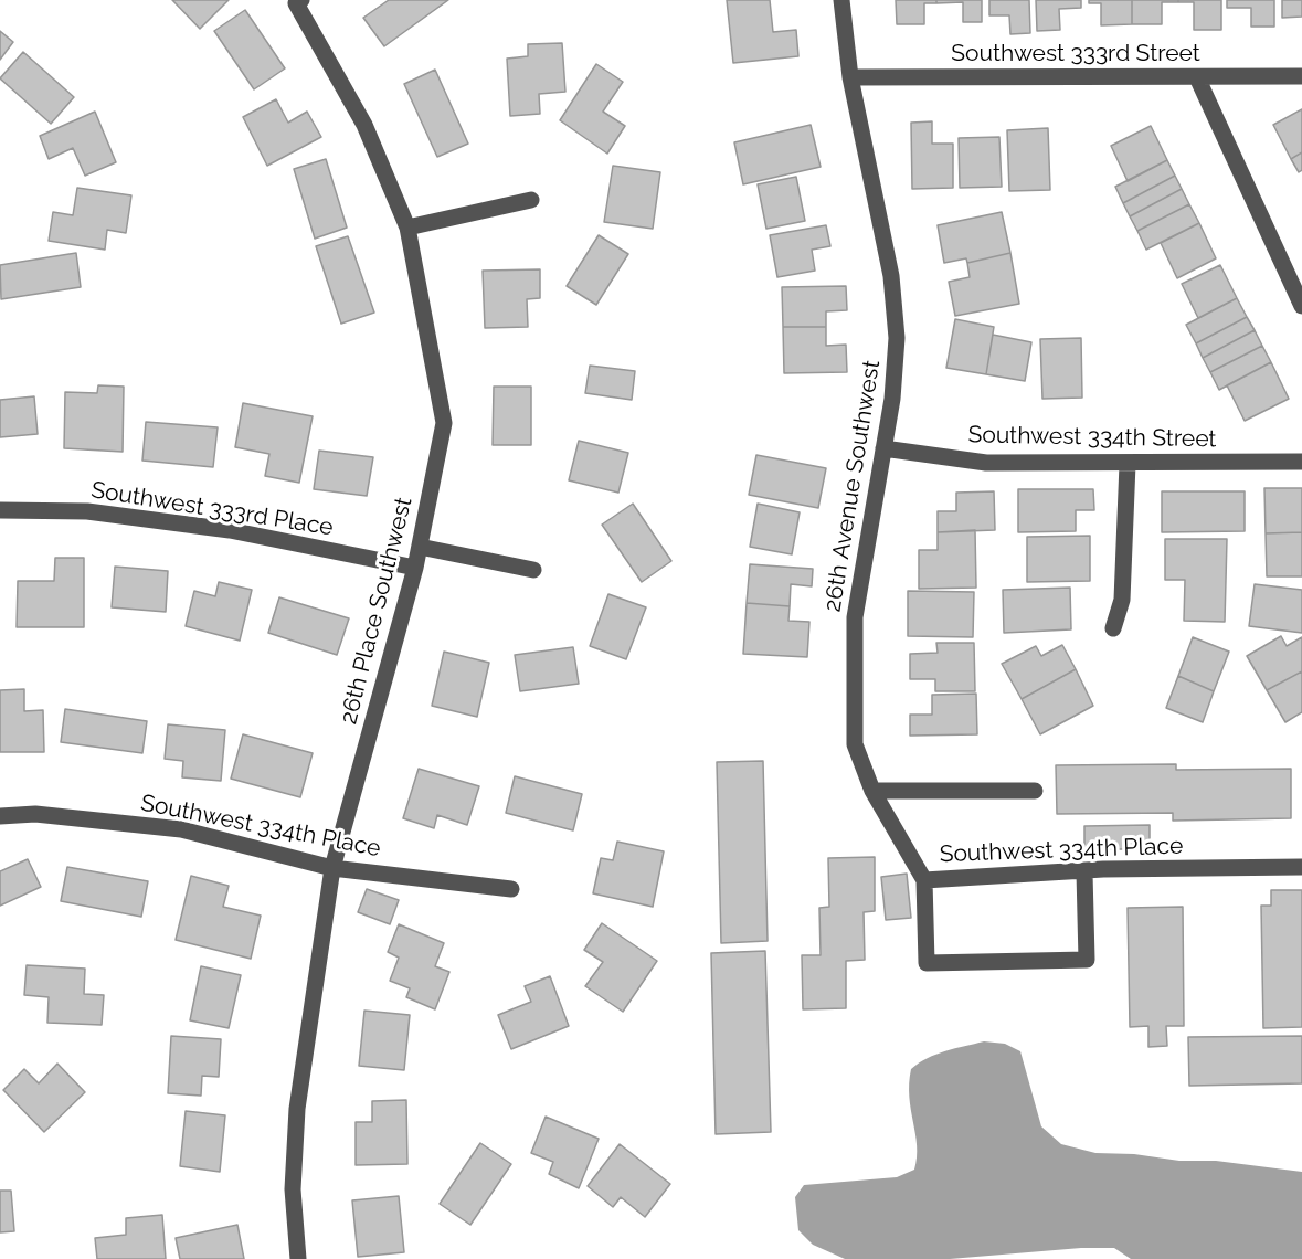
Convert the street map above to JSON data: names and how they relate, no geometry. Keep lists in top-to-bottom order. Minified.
{"streets":{"street":["Southwest 333rd Street","Southwest 334th Street","26th Avenue Southwest","Southwest 333rd Place","26th Place Southwest","Southwest 334th Place"]},"crossings":[["Southwest 333rd Street","26th Avenue Southwest"],["Southwest 334th Street","26th Avenue Southwest"],["26th Avenue Southwest","Southwest 334th Place"],["Southwest 333rd Place","26th Place Southwest"],["26th Place Southwest","Southwest 334th Place"]]}
